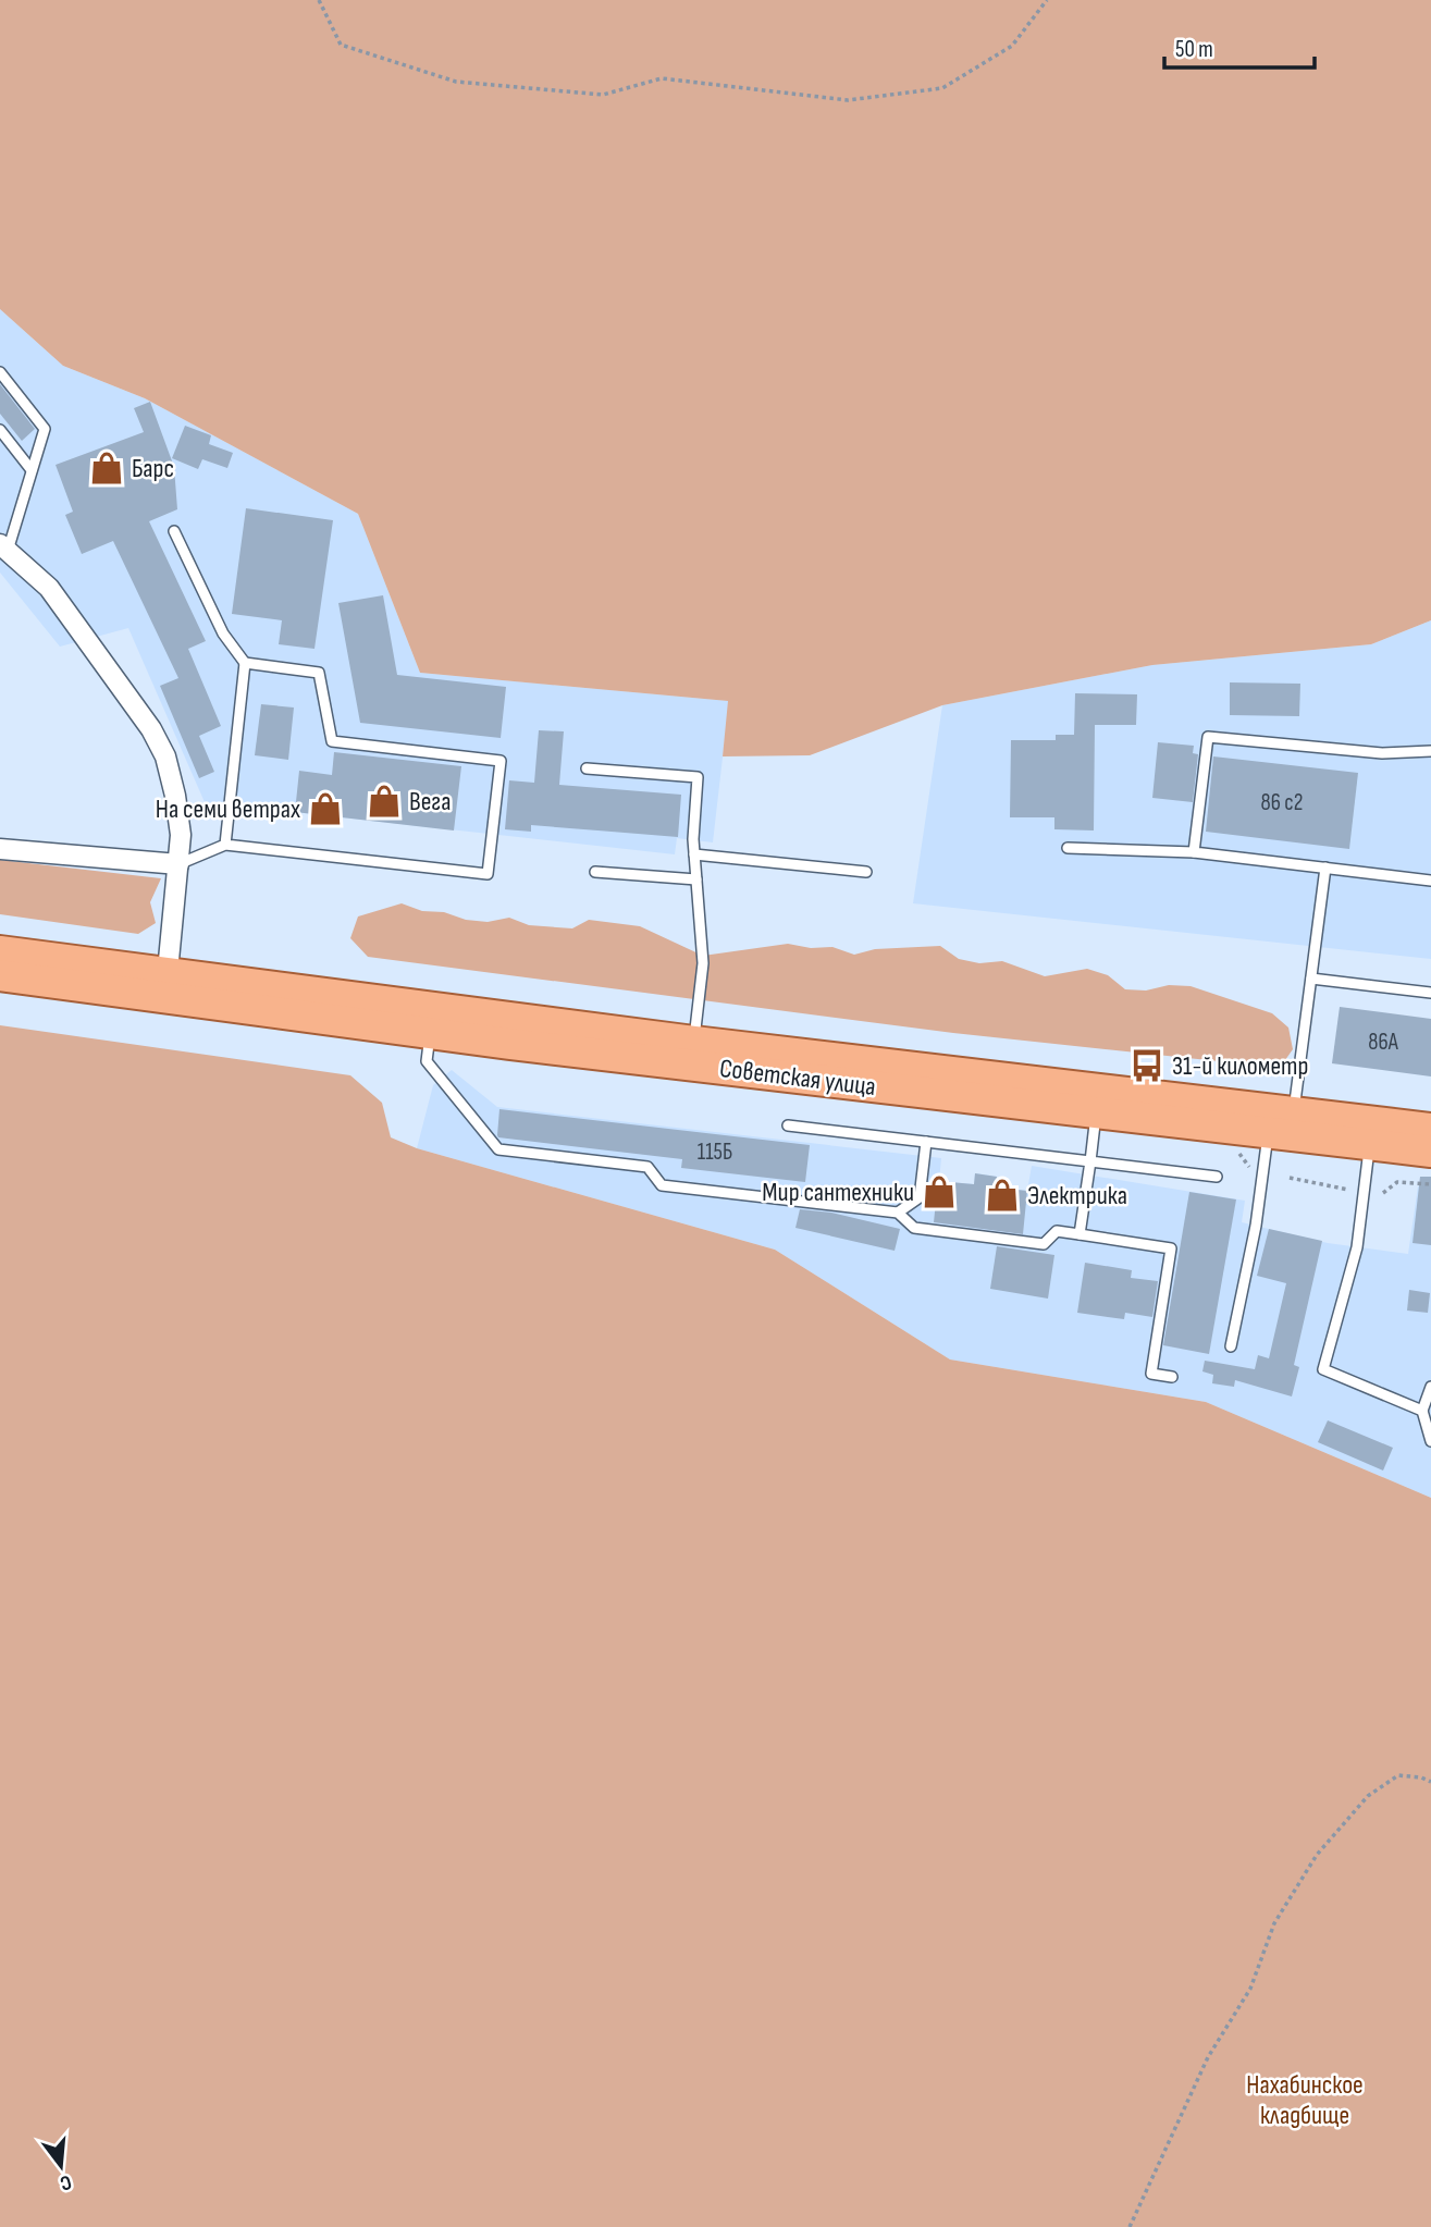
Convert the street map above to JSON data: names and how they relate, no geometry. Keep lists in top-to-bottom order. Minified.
{"streets":{"main road":["Советская улица"]},"parks":["Нахабинское кладбище"],"places":{"shop":["Барс","Вега","На семи ветрах","Мир сантехники","Электрика"],"bus stop":["31-й километр"]},"house_numbers":["86 с2","86А","115Б"],"scale_bar":"50 m","north":"bottom"}
